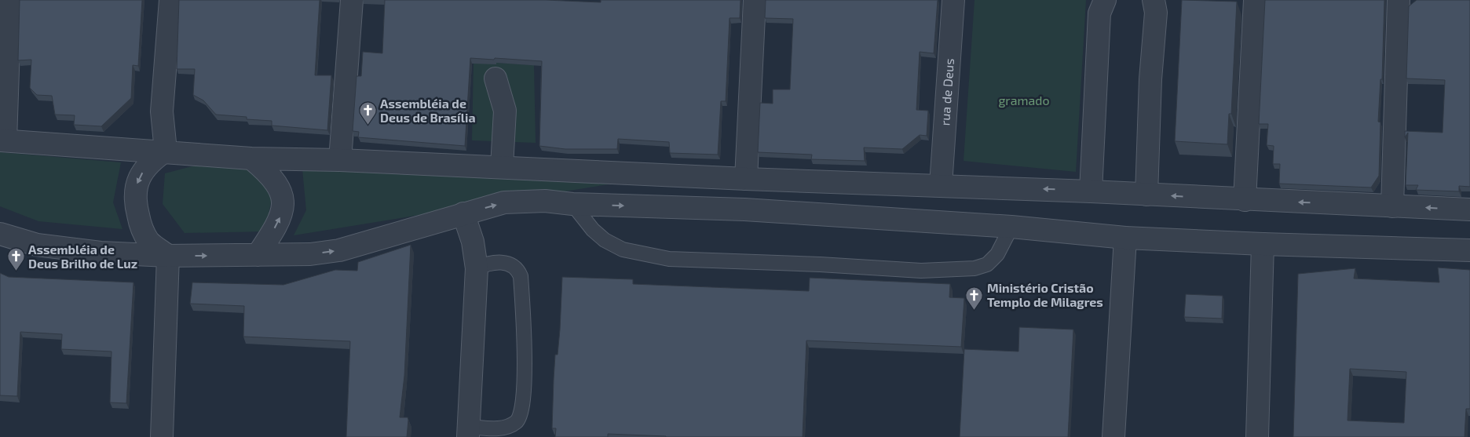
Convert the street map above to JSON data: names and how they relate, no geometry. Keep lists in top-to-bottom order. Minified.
{"streets":{"street":["rua de Deus"]},"parks":["gramado"],"places":{"church":["Assembléia de Deus de Brasília","Assembléia de Deus Brilho de Luz","Ministério Cristão Templo de Milagres"]}}
